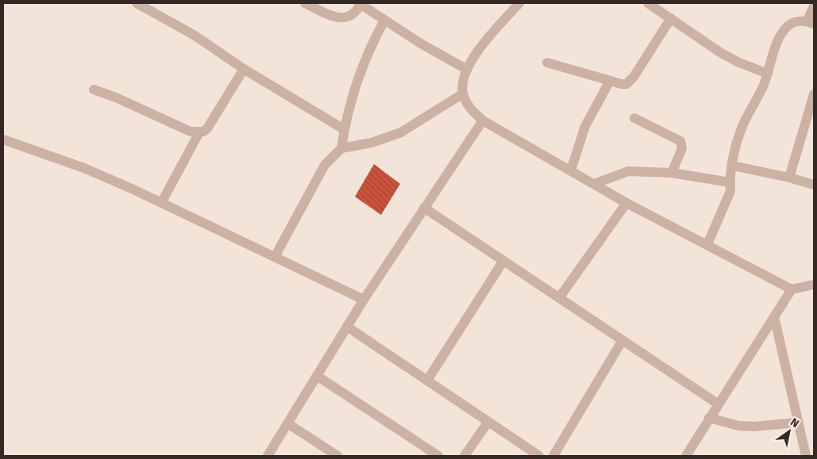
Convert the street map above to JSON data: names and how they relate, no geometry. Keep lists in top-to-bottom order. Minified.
{"north":"top right"}
